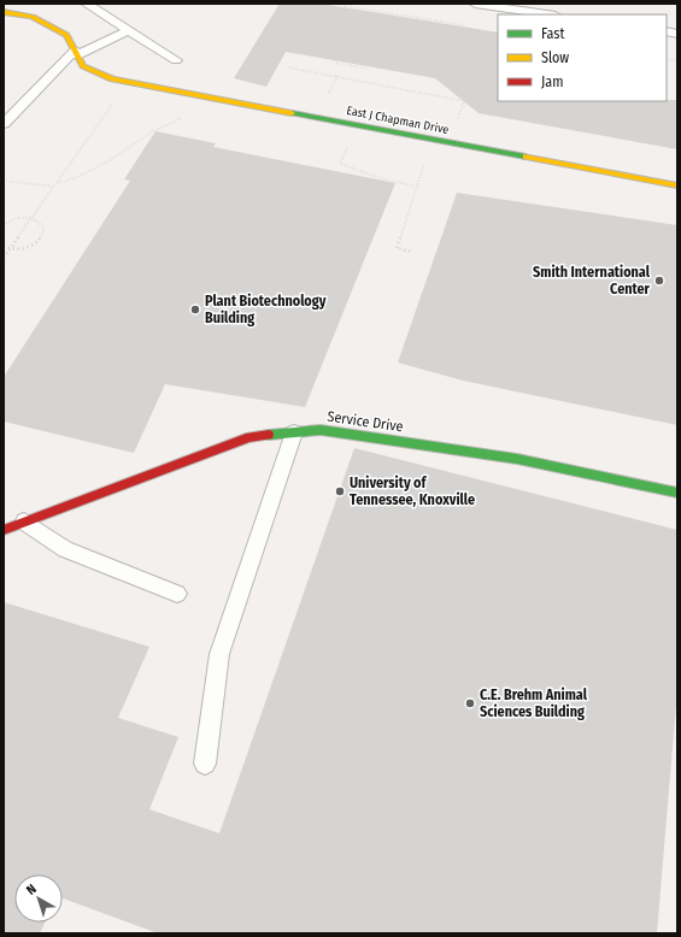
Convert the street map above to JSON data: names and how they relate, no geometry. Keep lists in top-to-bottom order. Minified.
{"streets":{"street":["East J Chapman Drive","Service Drive"]},"places":["Smith International Center","Plant Biotechnology Building","University of Tennessee, Knoxville","C.E. Brehm Animal Sciences Building"],"legend":["Fast","Slow","Jam"],"north":"top left"}
